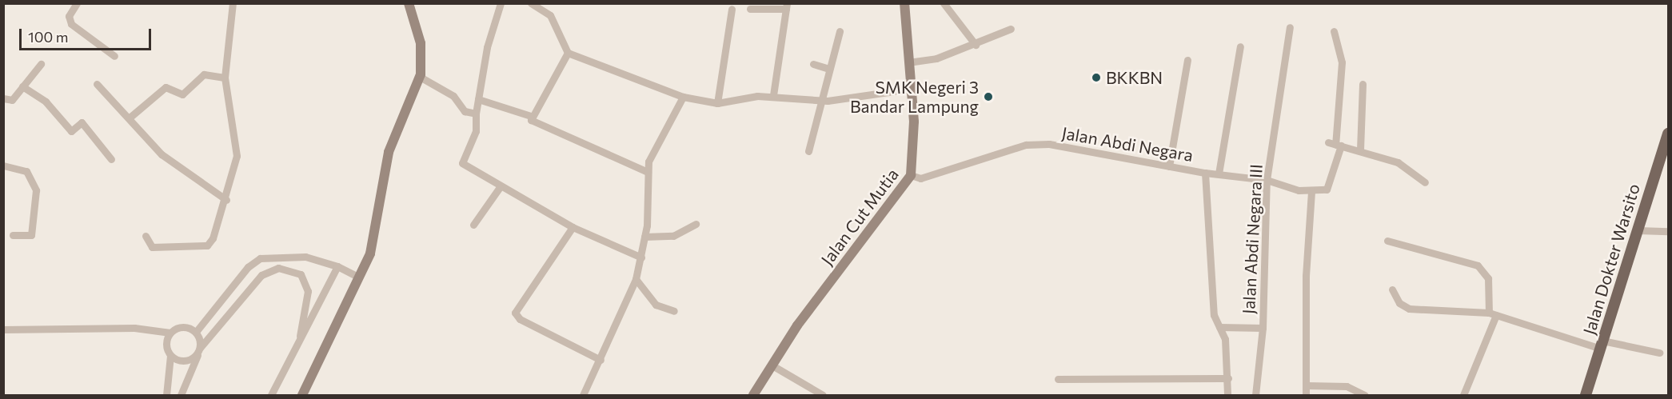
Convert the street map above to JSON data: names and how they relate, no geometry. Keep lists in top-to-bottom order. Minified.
{"streets":{"main road":["Jalan Cut Mutia","Jalan Dokter Warsito"],"street":["Jalan Abdi Negara","Jalan Abdi Negara III"]},"crossings":[["Jalan Abdi Negara","Jalan Cut Mutia"]],"places":["BKKBN","SMK Negeri 3 Bandar Lampung"],"scale_bar":"100 m"}
